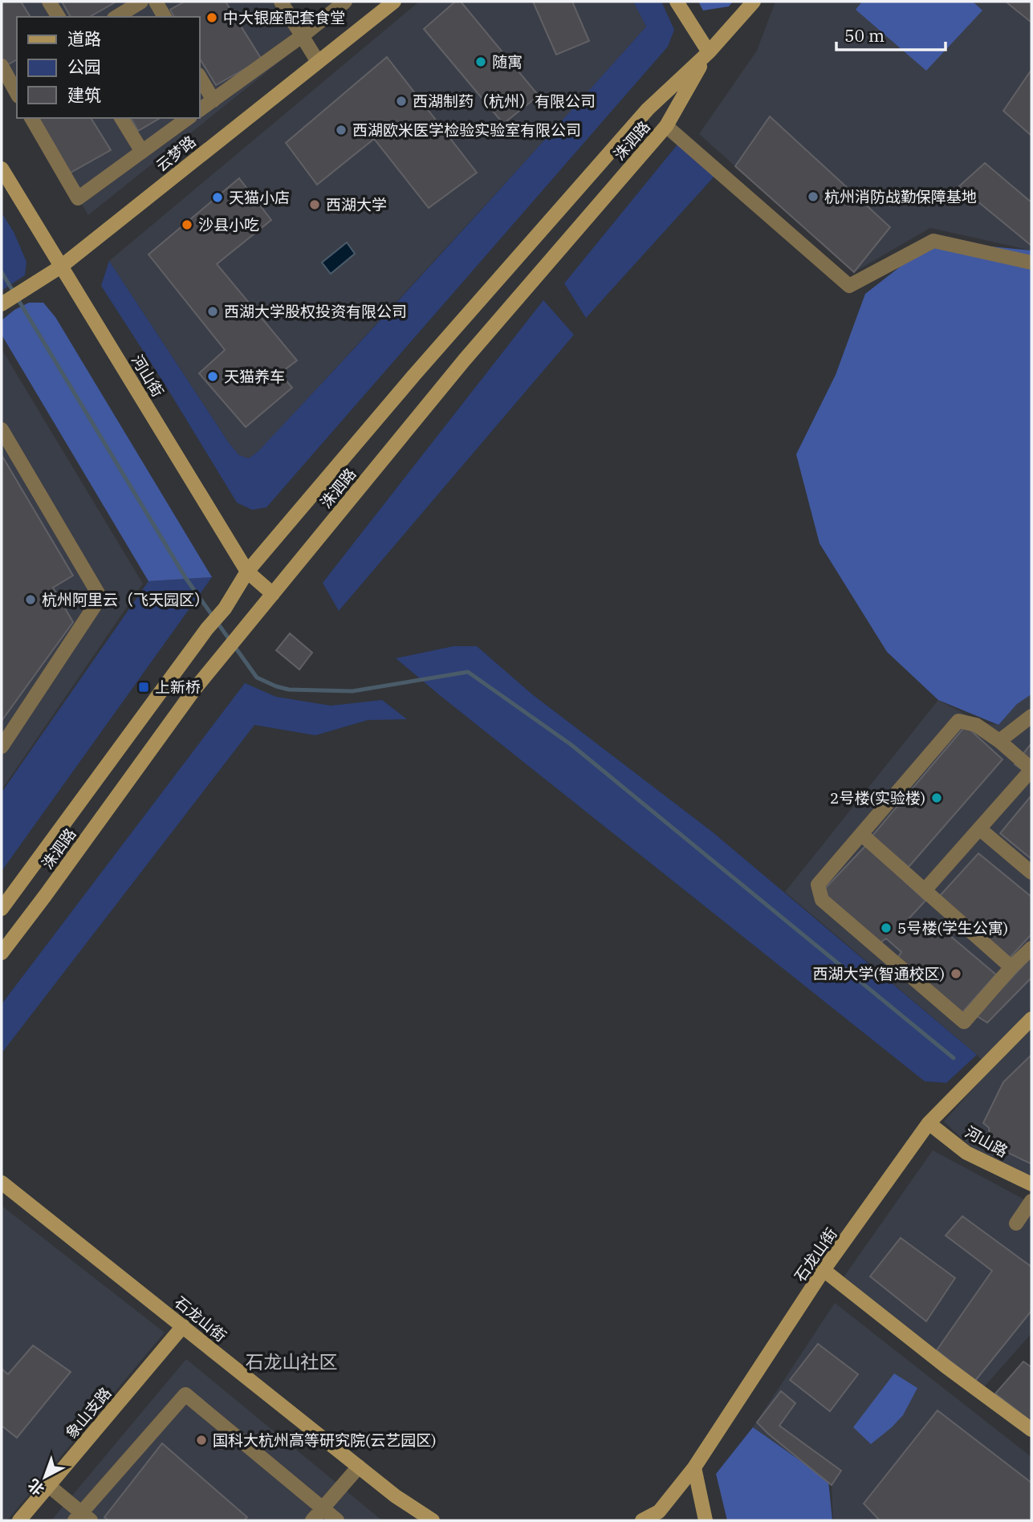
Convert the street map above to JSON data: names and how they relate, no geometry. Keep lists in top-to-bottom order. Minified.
{"streets":{"street":["洙泗路","云梦路","河山街","河山路","石龙山街","象山支路"]},"crossings":[["洙泗路","河山街"],["云梦路","河山街"],["河山路","石龙山街"],["石龙山街","象山支路"]],"districts":["石龙山社区"],"places":{"other":["中大银座配套食堂","随寓","西湖制药（杭州）有限公司","西湖欧米医学检验实验室有限公司","杭州消防战勤保障基地","天猫小店","西湖大学","沙县小吃","西湖大学股权投资有限公司","天猫养车","杭州阿里云（飞天园区）","2号楼(实验楼)","5号楼(学生公寓)","西湖大学(智通校区)","国科大杭州高等研究院(云艺园区)"],"transit":["上新桥"]},"legend":["道路","公园","建筑"],"scale_bar":"50 m","north":"bottom left"}
